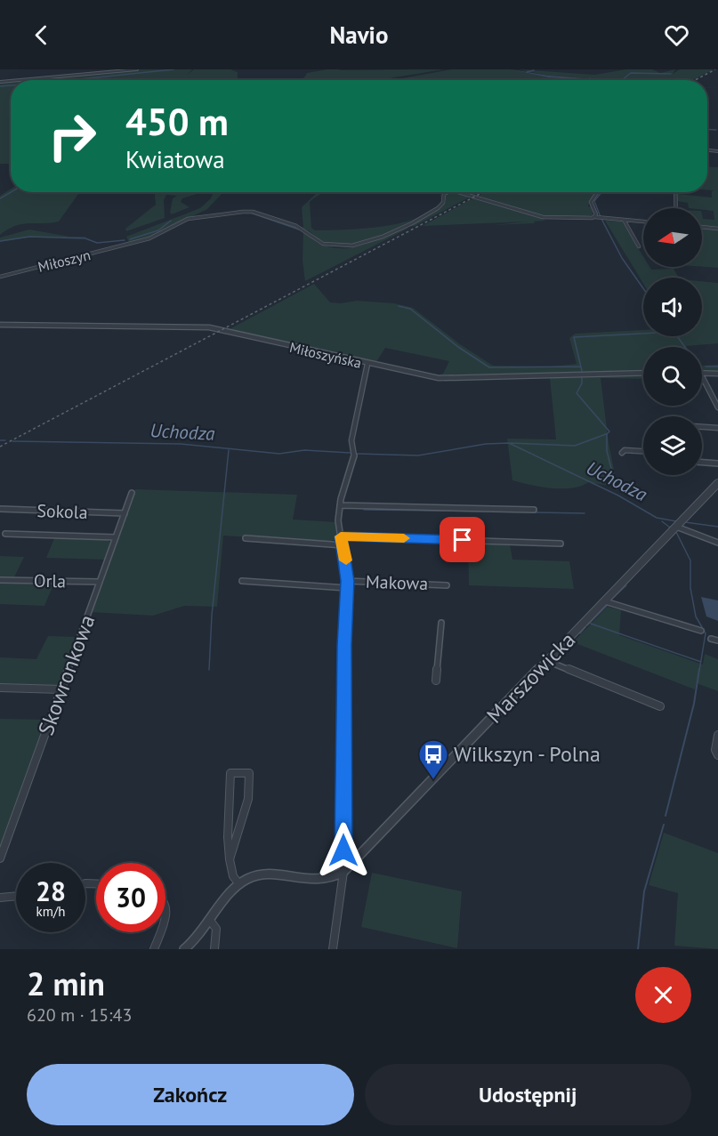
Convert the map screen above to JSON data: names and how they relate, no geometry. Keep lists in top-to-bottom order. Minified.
{"streets":{"street":["Miłoszyn","Miłoszyńska","Sokola","Orla","Makowa","Skowronkowa","Marszowicka"]},"crossings":[["Sokola","Skowronkowa"],["Orla","Skowronkowa"]],"water":["Uchodza"],"places":{"bus stop":["Wilkszyn - Polna"]},"north":"left","page":{"header":"Navio","turn":["450 m","Kwiatowa"],"speed":"28 km/h","limit":"30","heading":["2 min","620 m · 15:43"],"buttons":["Zakończ","Udostępnij"]}}
